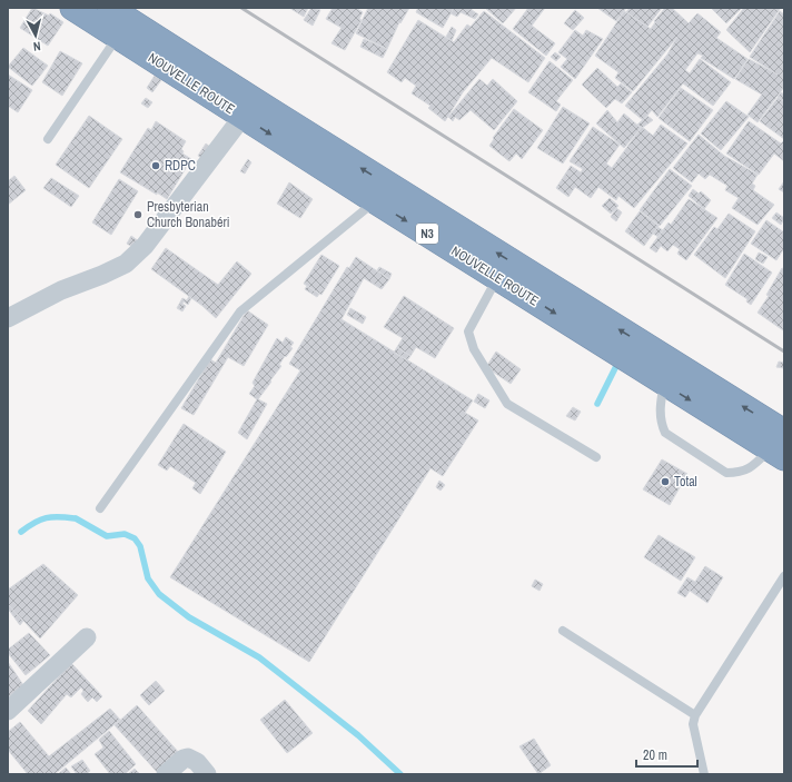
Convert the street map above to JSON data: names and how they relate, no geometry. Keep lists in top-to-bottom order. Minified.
{"streets":{"highway":["NOUVELLE ROUTE","N3"]},"places":["RDPC","Presbyterian Church Bonabéri","Total"],"scale_bar":"20 m","north":"bottom"}
